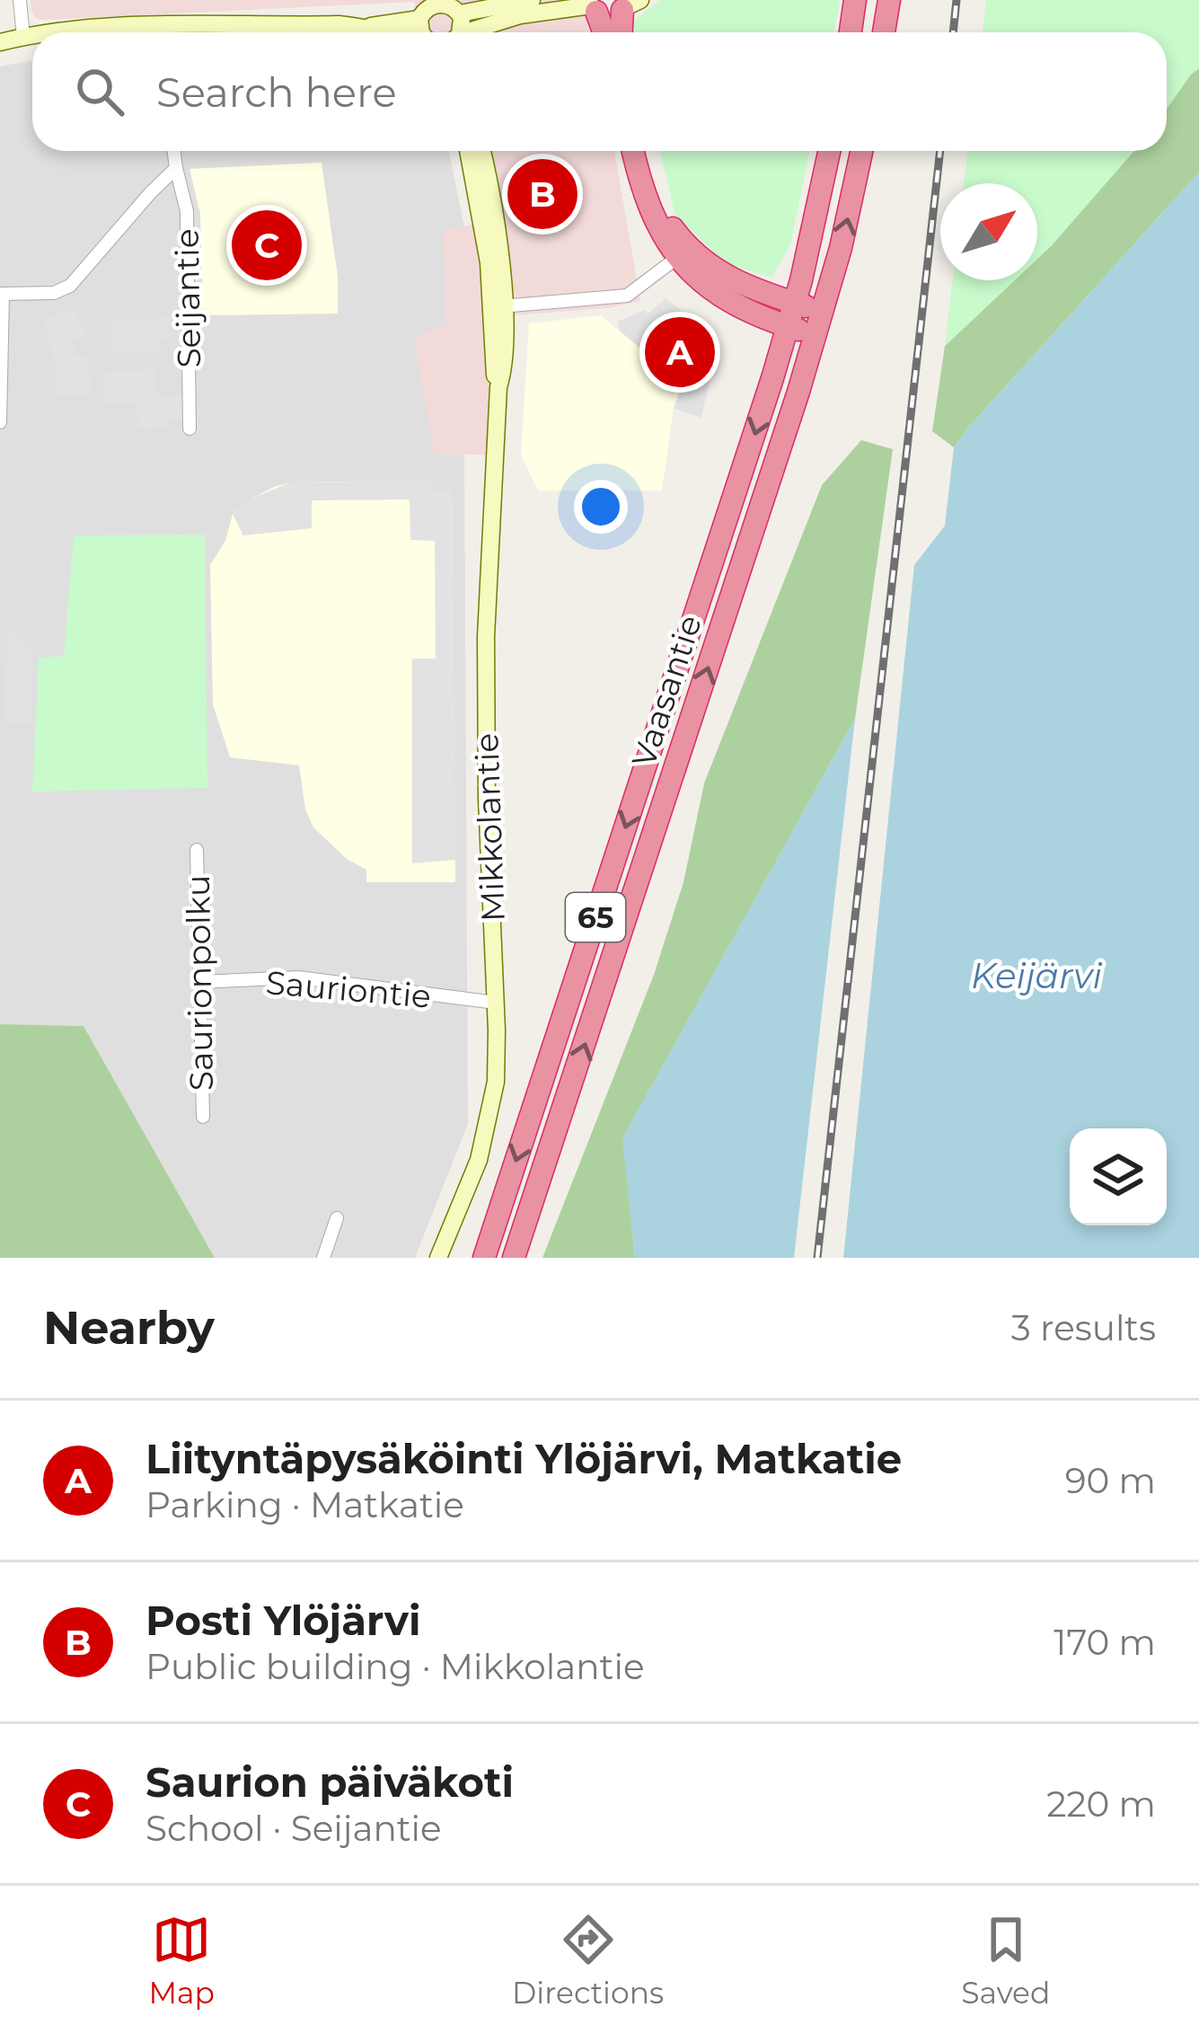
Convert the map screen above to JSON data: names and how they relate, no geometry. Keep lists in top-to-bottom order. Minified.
{"streets":{"highway":["Vaasantie","65"],"main road":["Mikkolantie"],"street":["Seijantie","Saurionpolku","Sauriontie"]},"crossings":[["Mikkolantie","Sauriontie"],["Saurionpolku","Sauriontie"]],"water":["Keijärvi"],"north":"top right","page":{"search":"Search here","pins":["B","C","A"],"heading":["Nearby","3 results"],"list":[{"mark":"A","name":"Liityntäpysäköinti Ylöjärvi, Matkatie","note":"Parking · Matkatie","value":"90 m"},{"mark":"B","name":"Posti Ylöjärvi","note":"Public building · Mikkolantie","value":"170 m"},{"mark":"C","name":"Saurion päiväkoti","note":"School · Seijantie","value":"220 m"}],"nav":["Map","Directions","Saved"]}}
